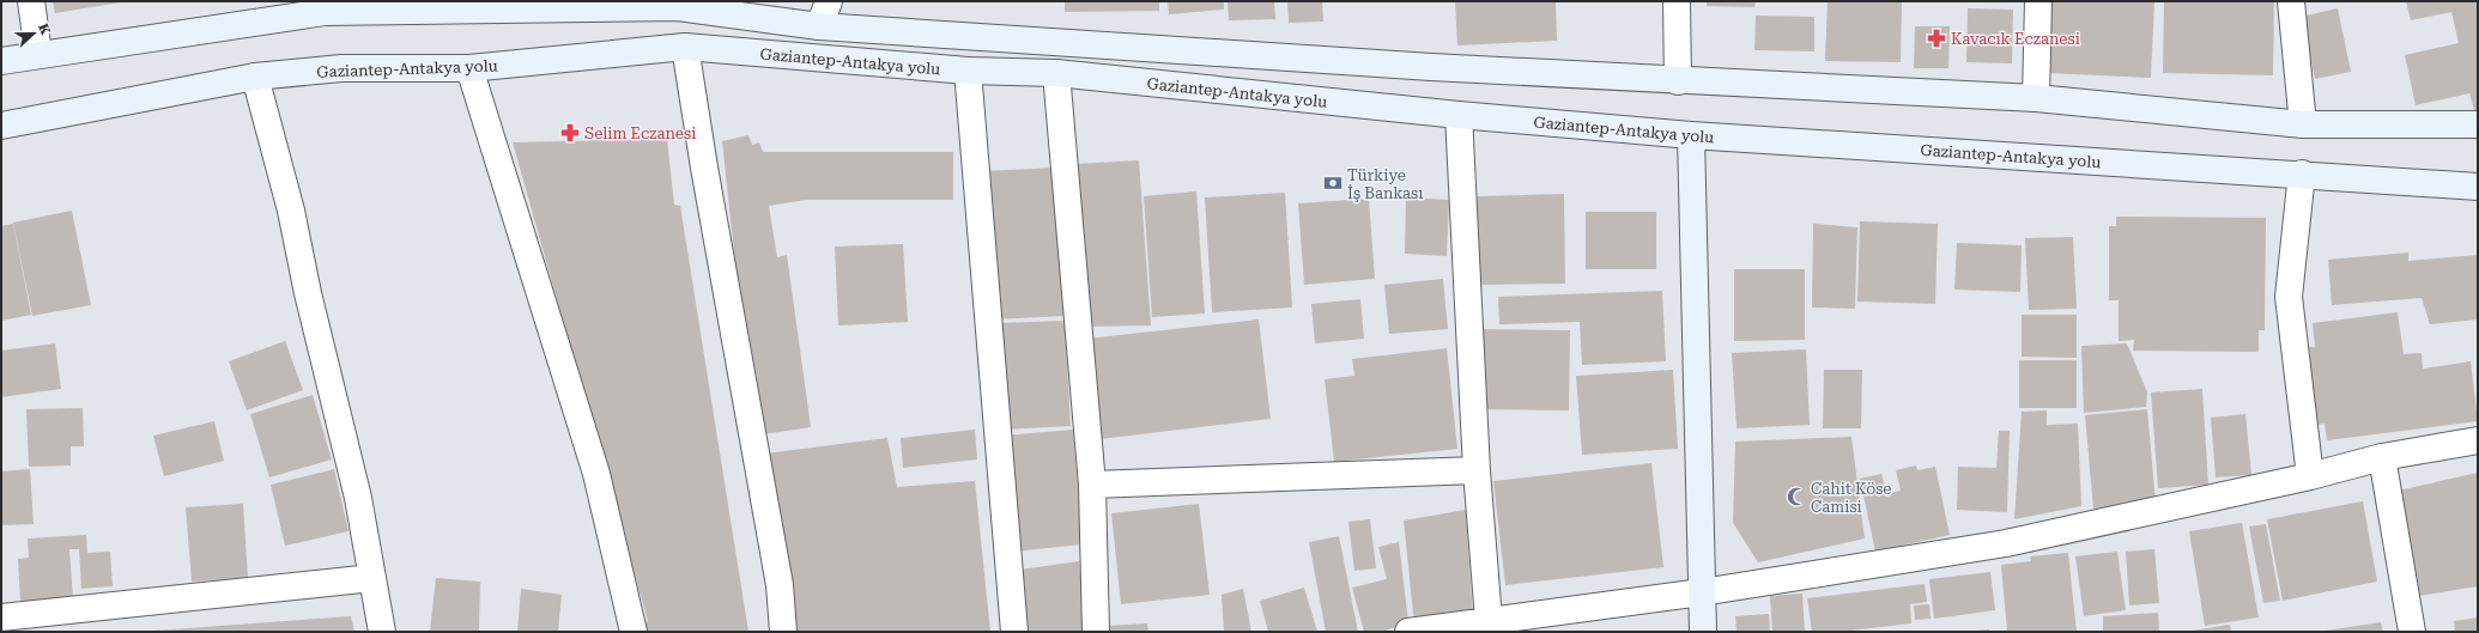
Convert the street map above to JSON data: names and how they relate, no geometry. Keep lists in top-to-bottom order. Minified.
{"streets":{"main road":["Gaziantep-Antakya yolu"]},"places":{"pharmacy":["Kavacık Eczanesi","Selim Eczanesi"],"bank":["Türkiye İş Bankası"],"mosque":["Cahit Köse Camisi"]},"north":"right"}
